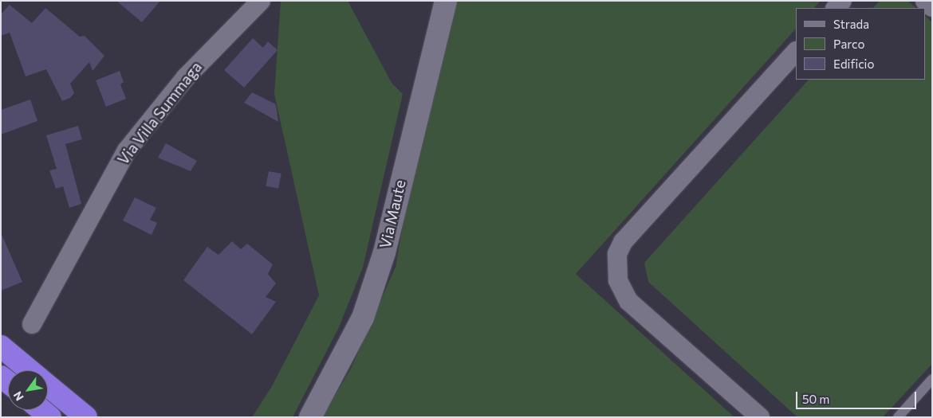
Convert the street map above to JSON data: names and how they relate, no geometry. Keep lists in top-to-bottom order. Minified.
{"streets":{"street":["Via Villa Summaga","Via Maute"]},"legend":["Strada","Parco","Edificio"],"scale_bar":"50 m","north":"bottom left"}
